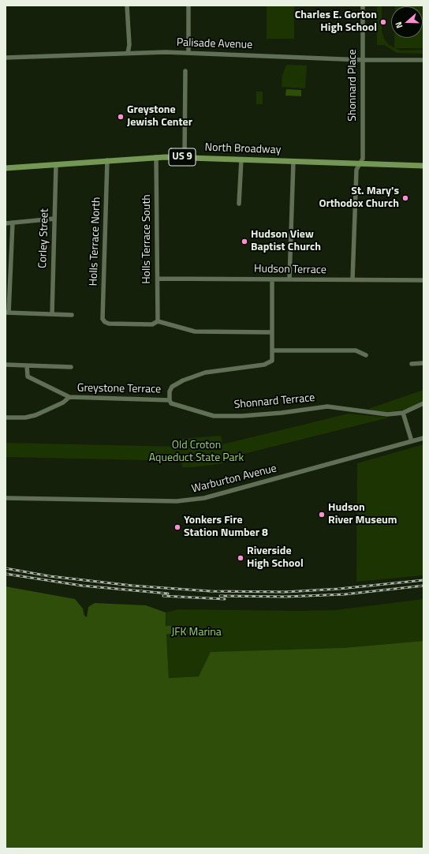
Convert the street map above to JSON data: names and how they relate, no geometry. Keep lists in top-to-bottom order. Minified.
{"streets":{"main road":["North Broadway","US 9"],"street":["Palisade Avenue","Shonnard Place","Corley Street","Holls Terrace South","Holls Terrace North","Hudson Terrace","Greystone Terrace","Shonnard Terrace","Warburton Avenue"]},"crossings":[["Palisade Avenue","Shonnard Place"],["Shonnard Place","North Broadway"],["Shonnard Place","Hudson Terrace"],["North Broadway","Corley Street"],["North Broadway","Holls Terrace South"],["North Broadway","Holls Terrace North"],["Holls Terrace South","Holls Terrace North"],["Holls Terrace South","Hudson Terrace"],["Greystone Terrace","Shonnard Terrace"]],"parks":["Old Croton Aqueduct State Park","JFK Marina"],"places":["Charles E. Gorton High School","Greystone Jewish Center","St. Mary's Orthodox Church","Hudson View Baptist Church","Hudson River Museum","Yonkers Fire Station Number 8","Riverside High School"],"north":"left"}
